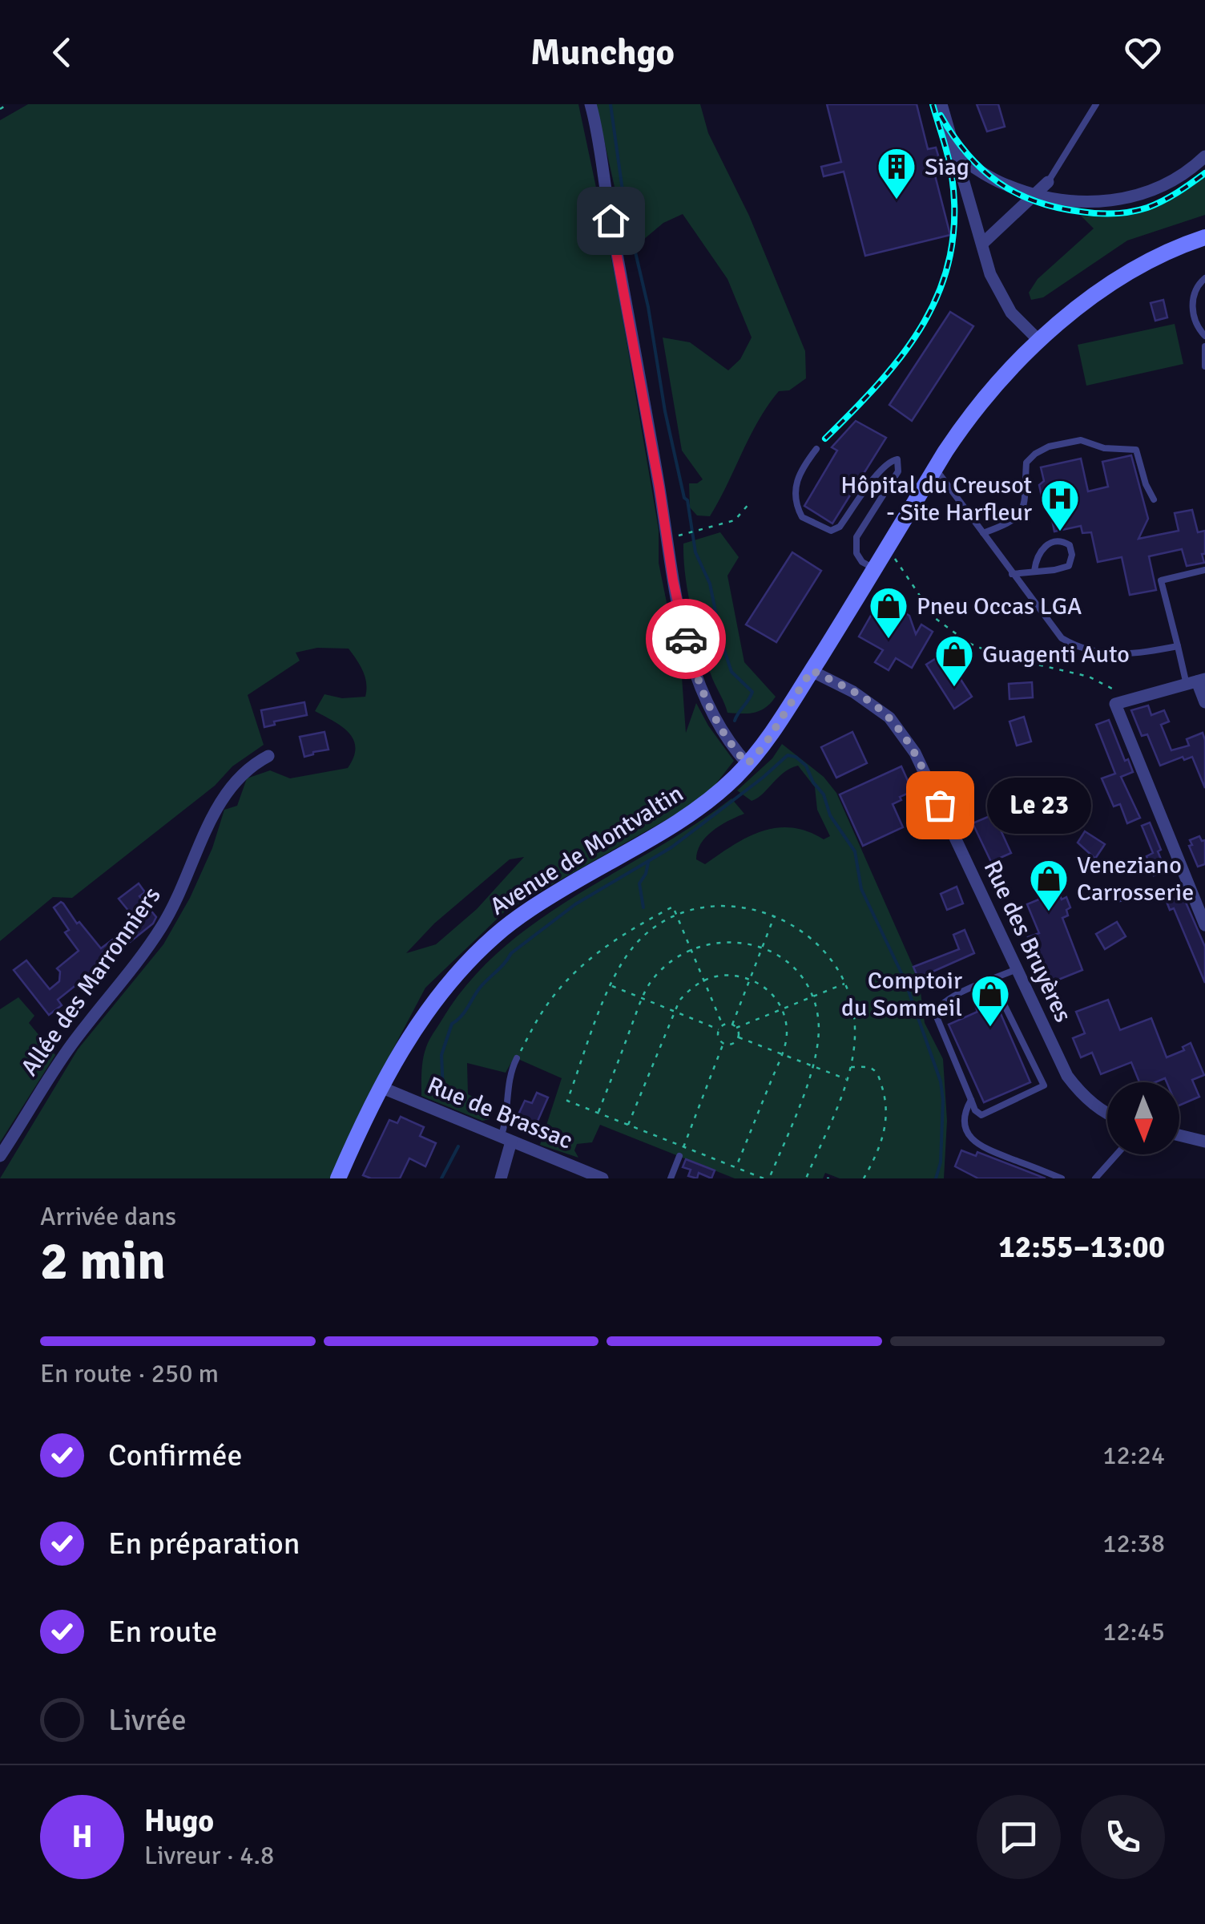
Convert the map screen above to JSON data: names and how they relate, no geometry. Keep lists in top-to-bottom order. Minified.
{"streets":{"street":["Avenue de Montvaltin","Rue des Bruyères","Allée des Marronniers","Rue de Brassac"]},"crossings":[["Avenue de Montvaltin","Rue des Bruyères"],["Avenue de Montvaltin","Rue de Brassac"]],"places":{"building":["Siag"],"hospital":["Hôpital du Creusot - Site Harfleur"],"shop":["Pneu Occas LGA","Guagenti Auto","Veneziano Carrosserie","Comptoir du Sommeil"],"other":["Le 23"]},"north":"bottom","page":{"header":"Munchgo","bubble":"Le 23","heading":["2 min","Arrivée dans","12:55–13:00"],"panel":["Hugo","Livreur · 4.8"],"bar":"En route · 250 m","list":[["Confirmée","12:24"],["En préparation","12:38"],["En route","12:45"],"Livrée"],"round":"H"}}
